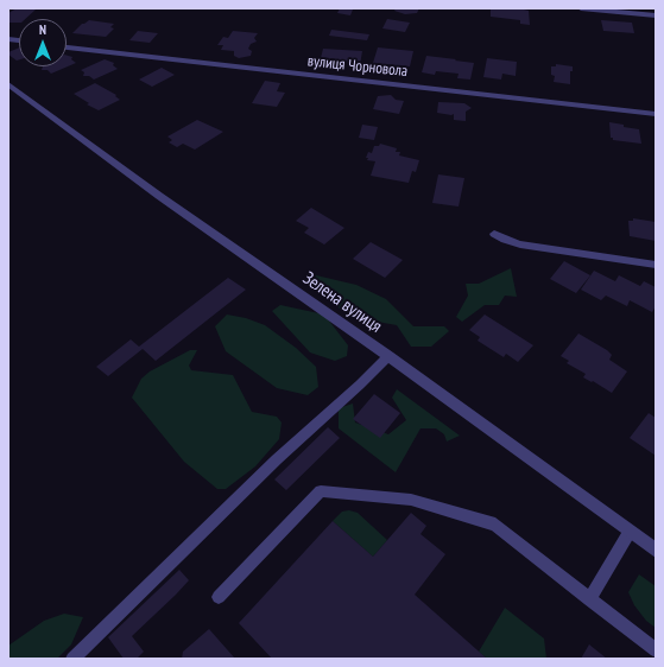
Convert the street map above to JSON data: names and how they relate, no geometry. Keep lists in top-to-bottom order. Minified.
{"streets":{"street":["вулиця Чорновола","Зелена вулиця"]},"north":"top"}
